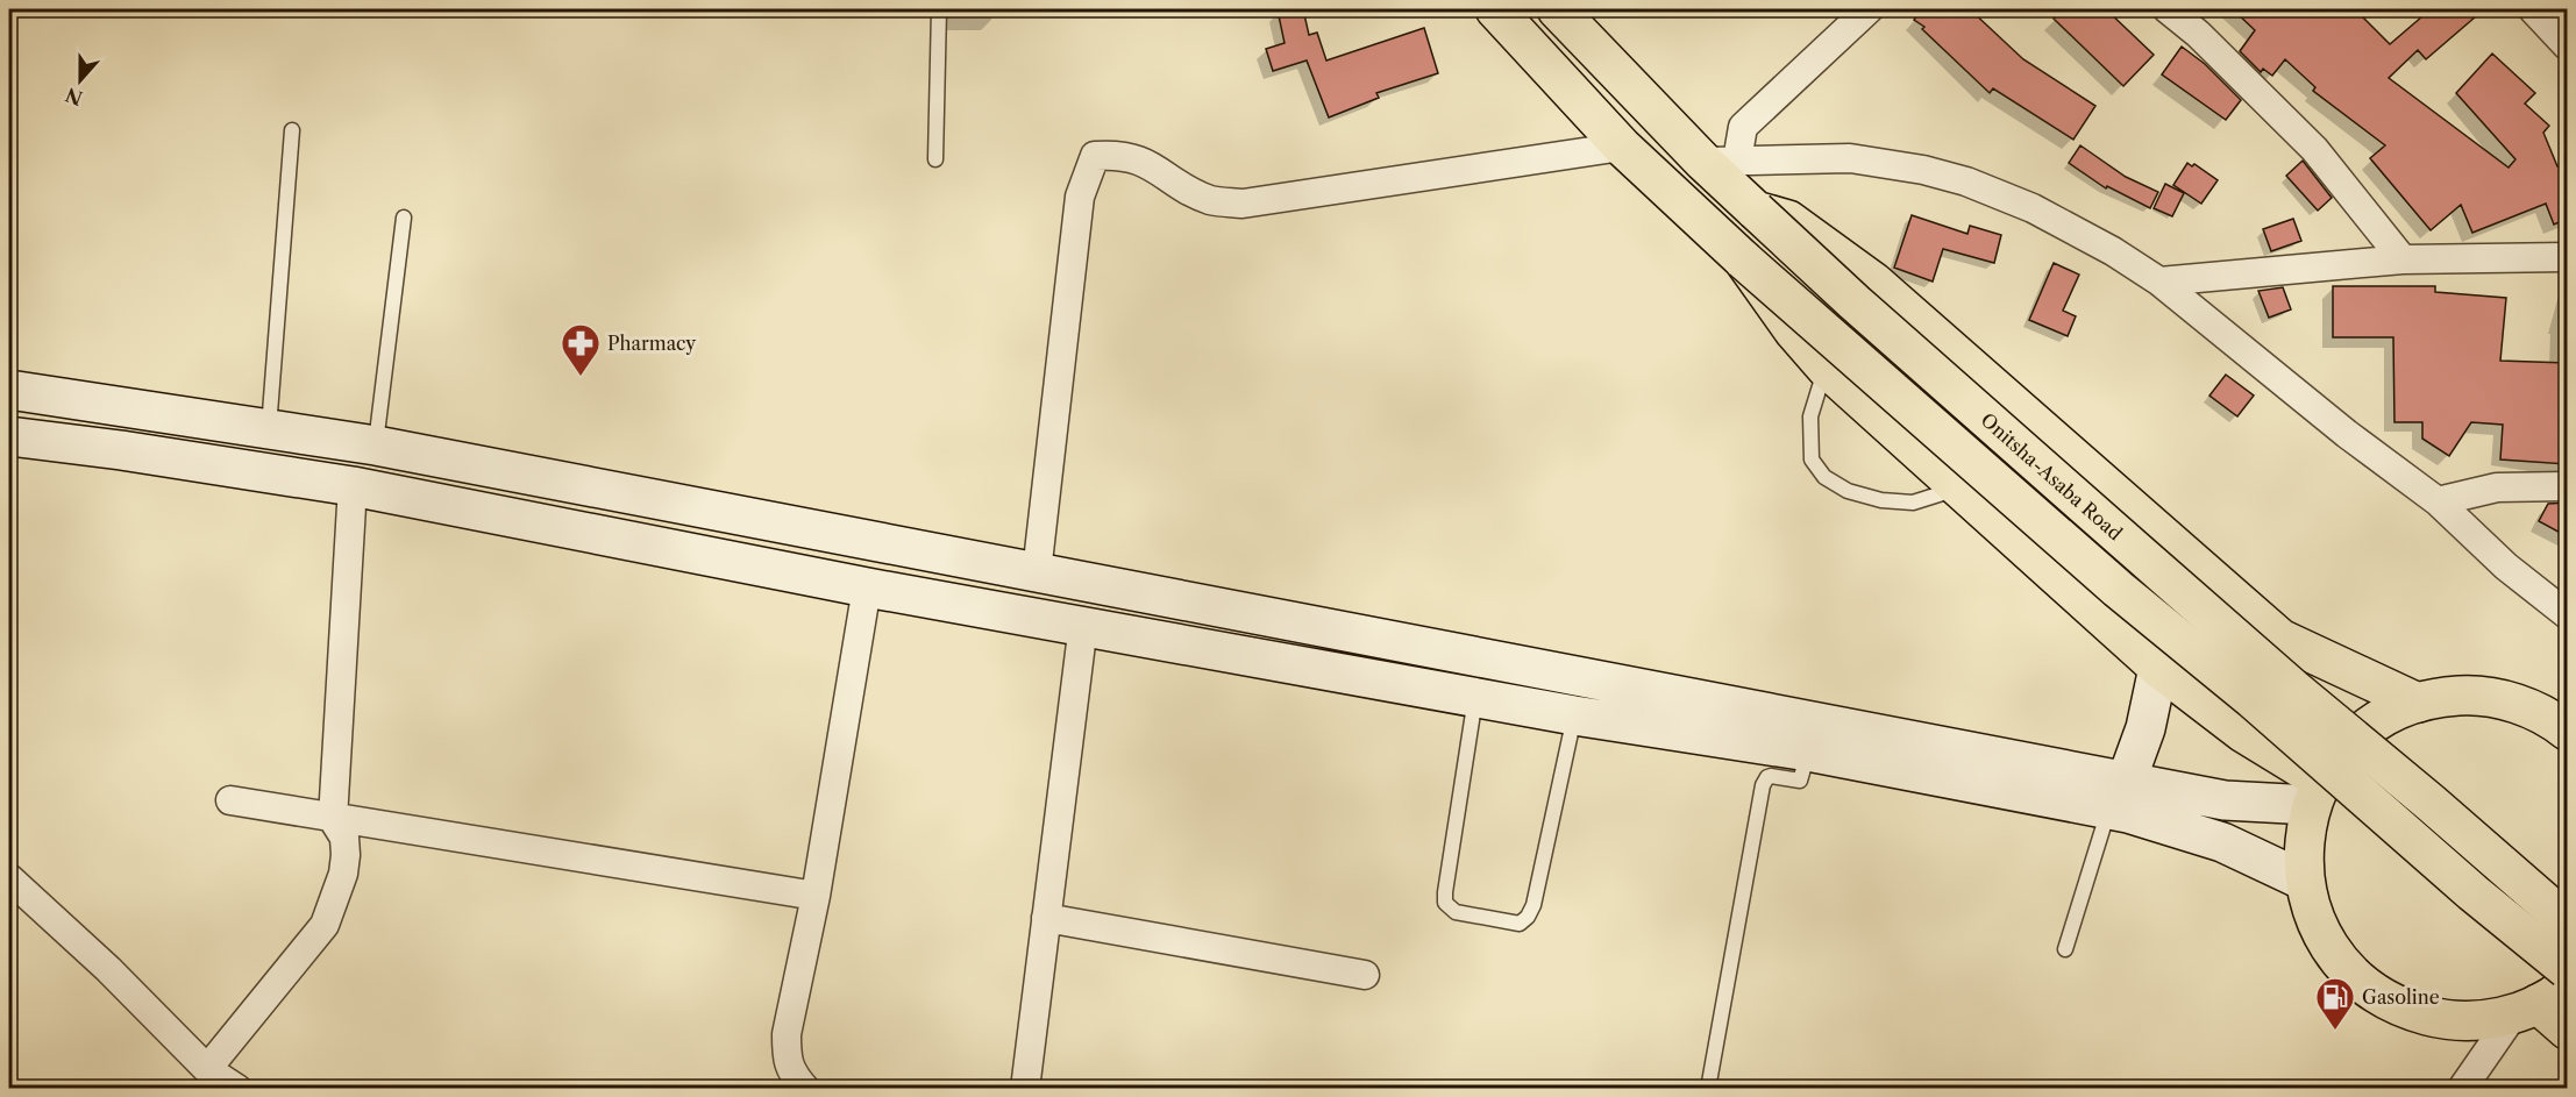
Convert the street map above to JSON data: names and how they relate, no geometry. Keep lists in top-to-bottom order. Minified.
{"streets":{"main road":["Onitsha-Asaba Road"]},"places":{"pharmacy":["Pharmacy"],"fuel station":["Gasoline"]},"north":"bottom"}
